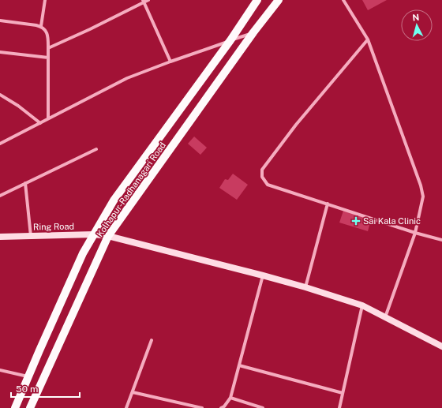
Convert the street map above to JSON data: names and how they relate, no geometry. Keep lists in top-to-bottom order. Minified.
{"streets":{"main road":["Kolhapur-Radhanagari Road","Ring Road"]},"crossings":[["Kolhapur-Radhanagari Road","Ring Road"]],"places":{"health":["Sai Kala Clinic"]},"scale_bar":"50 m","north":"top"}
